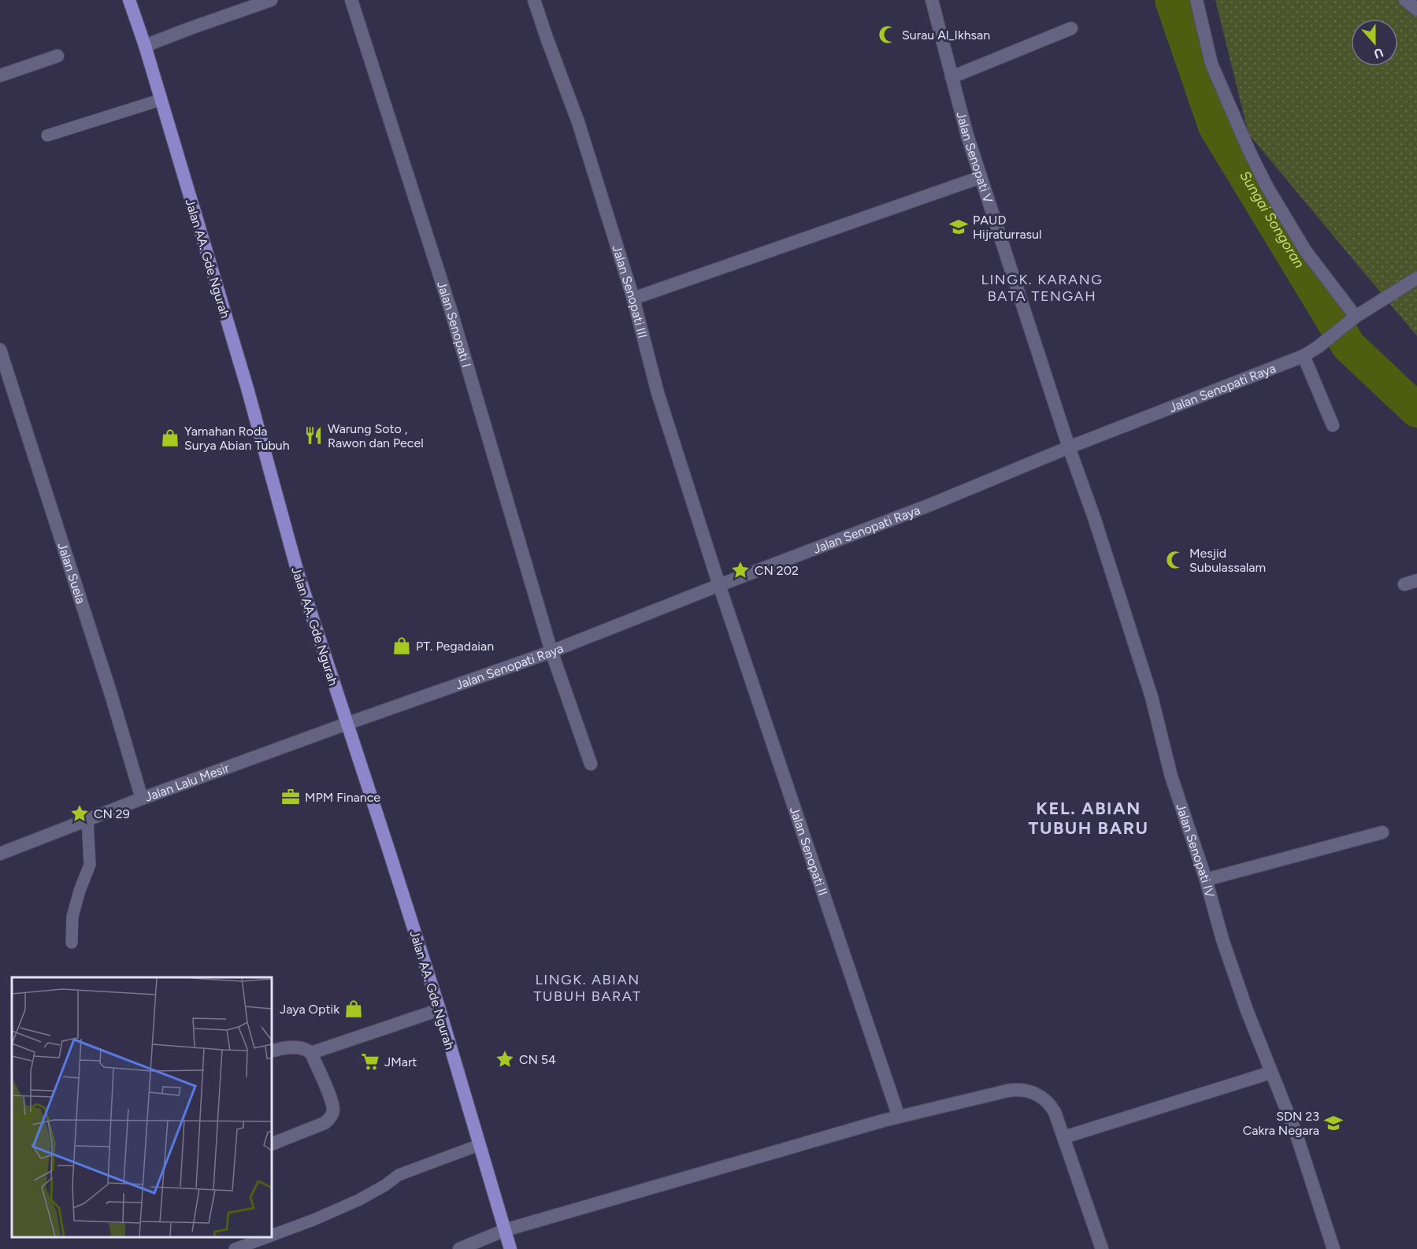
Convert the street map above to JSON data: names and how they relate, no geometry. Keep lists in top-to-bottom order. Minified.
{"streets":{"main road":["Jalan AA. Gde Ngurah"],"street":["Jalan Senopati V","Jalan Senopati III","Jalan Senopati I","Jalan Senopati Raya","Jalan Suela","Jalan Lalu Mesir","Jalan Senopati II","Jalan Senopati IV"]},"crossings":[["Jalan Senopati V","Jalan Senopati Raya"],["Jalan Senopati V","Jalan Senopati IV"],["Jalan AA. Gde Ngurah","Jalan Senopati Raya"],["Jalan AA. Gde Ngurah","Jalan Lalu Mesir"],["Jalan Senopati III","Jalan Senopati Raya"],["Jalan Senopati III","Jalan Senopati II"],["Jalan Senopati I","Jalan Senopati Raya"],["Jalan Senopati Raya","Jalan Lalu Mesir"],["Jalan Senopati Raya","Jalan Senopati II"],["Jalan Senopati Raya","Jalan Senopati IV"],["Jalan Suela","Jalan Lalu Mesir"]],"districts":["LINGK. KARANG BATA TENGAH","KEL. ABIAN TUBUH BARU","LINGK. ABIAN TUBUH BARAT"],"water":["Sungai Songoran"],"places":{"mosque":["Surau Al_Ikhsan","Mesjid Subulassalam"],"school or university":["PAUD Hijraturrasul","SDN 23 Cakra Negara"],"restaurant":["Warung Soto , Rawon dan Pecel"],"shop":["Yamahan Roda Surya Abian Tubuh","PT. Pegadaian","Jaya Optik"],"place":["CN 202","CN 29","CN 54"],"office":["MPM Finance"],"supermarket":["JMart"]},"north":"bottom"}
